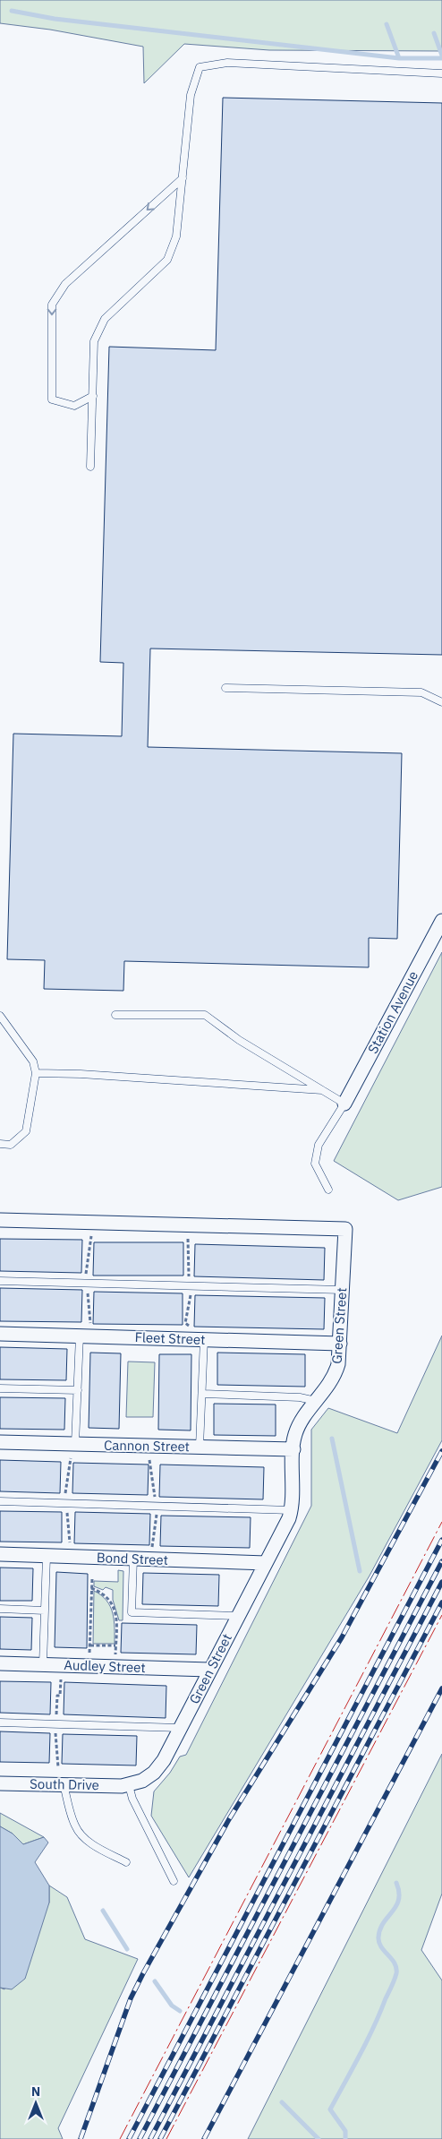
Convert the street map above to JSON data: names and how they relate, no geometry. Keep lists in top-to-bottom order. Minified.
{"streets":{"street":["Station Avenue","Green Street","Fleet Street","Cannon Street","Bond Street","Audley Street","South Drive"]},"crossings":[["Green Street","Fleet Street"],["Green Street","Cannon Street"],["Green Street","Bond Street"],["Green Street","Audley Street"],["Green Street","South Drive"]],"north":"top"}
